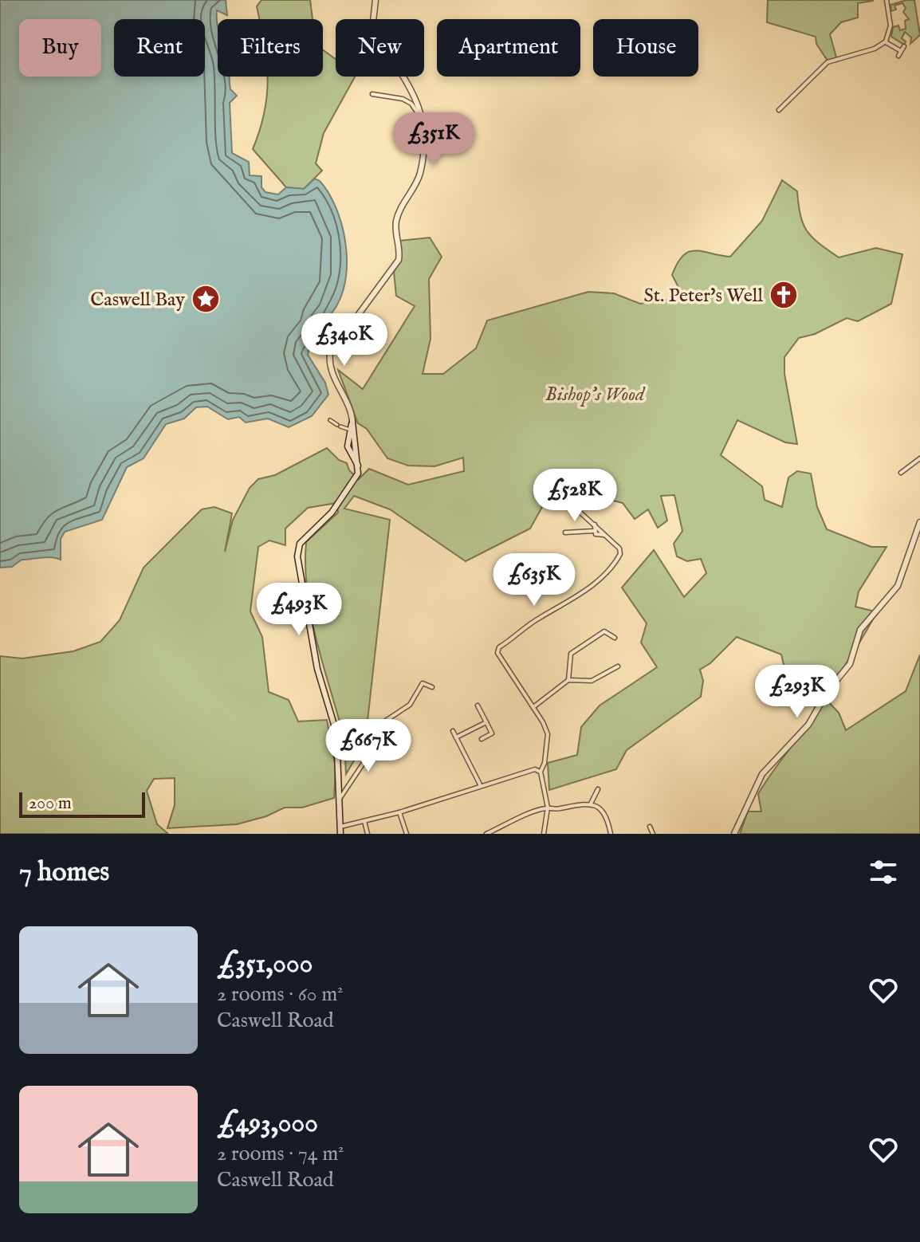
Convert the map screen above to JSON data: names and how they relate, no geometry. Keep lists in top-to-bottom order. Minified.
{"parks":["Bishop's Wood"],"places":{"church":["St. Peter's Well"],"place":["Caswell Bay"]},"scale_bar":"200 m","page":{"chip":["Buy","Rent","Filters","New","Apartment","House"],"price":["£351K","£340K","£528K","£635K","£493K","£293K","£667K"],"scale":"200 m","heading":"7 homes","list":[{"name":"£351,000","note":"2 rooms · 60 m² · Caswell Road"},{"name":"£493,000","note":"2 rooms · 74 m² · Caswell Road"}]}}
